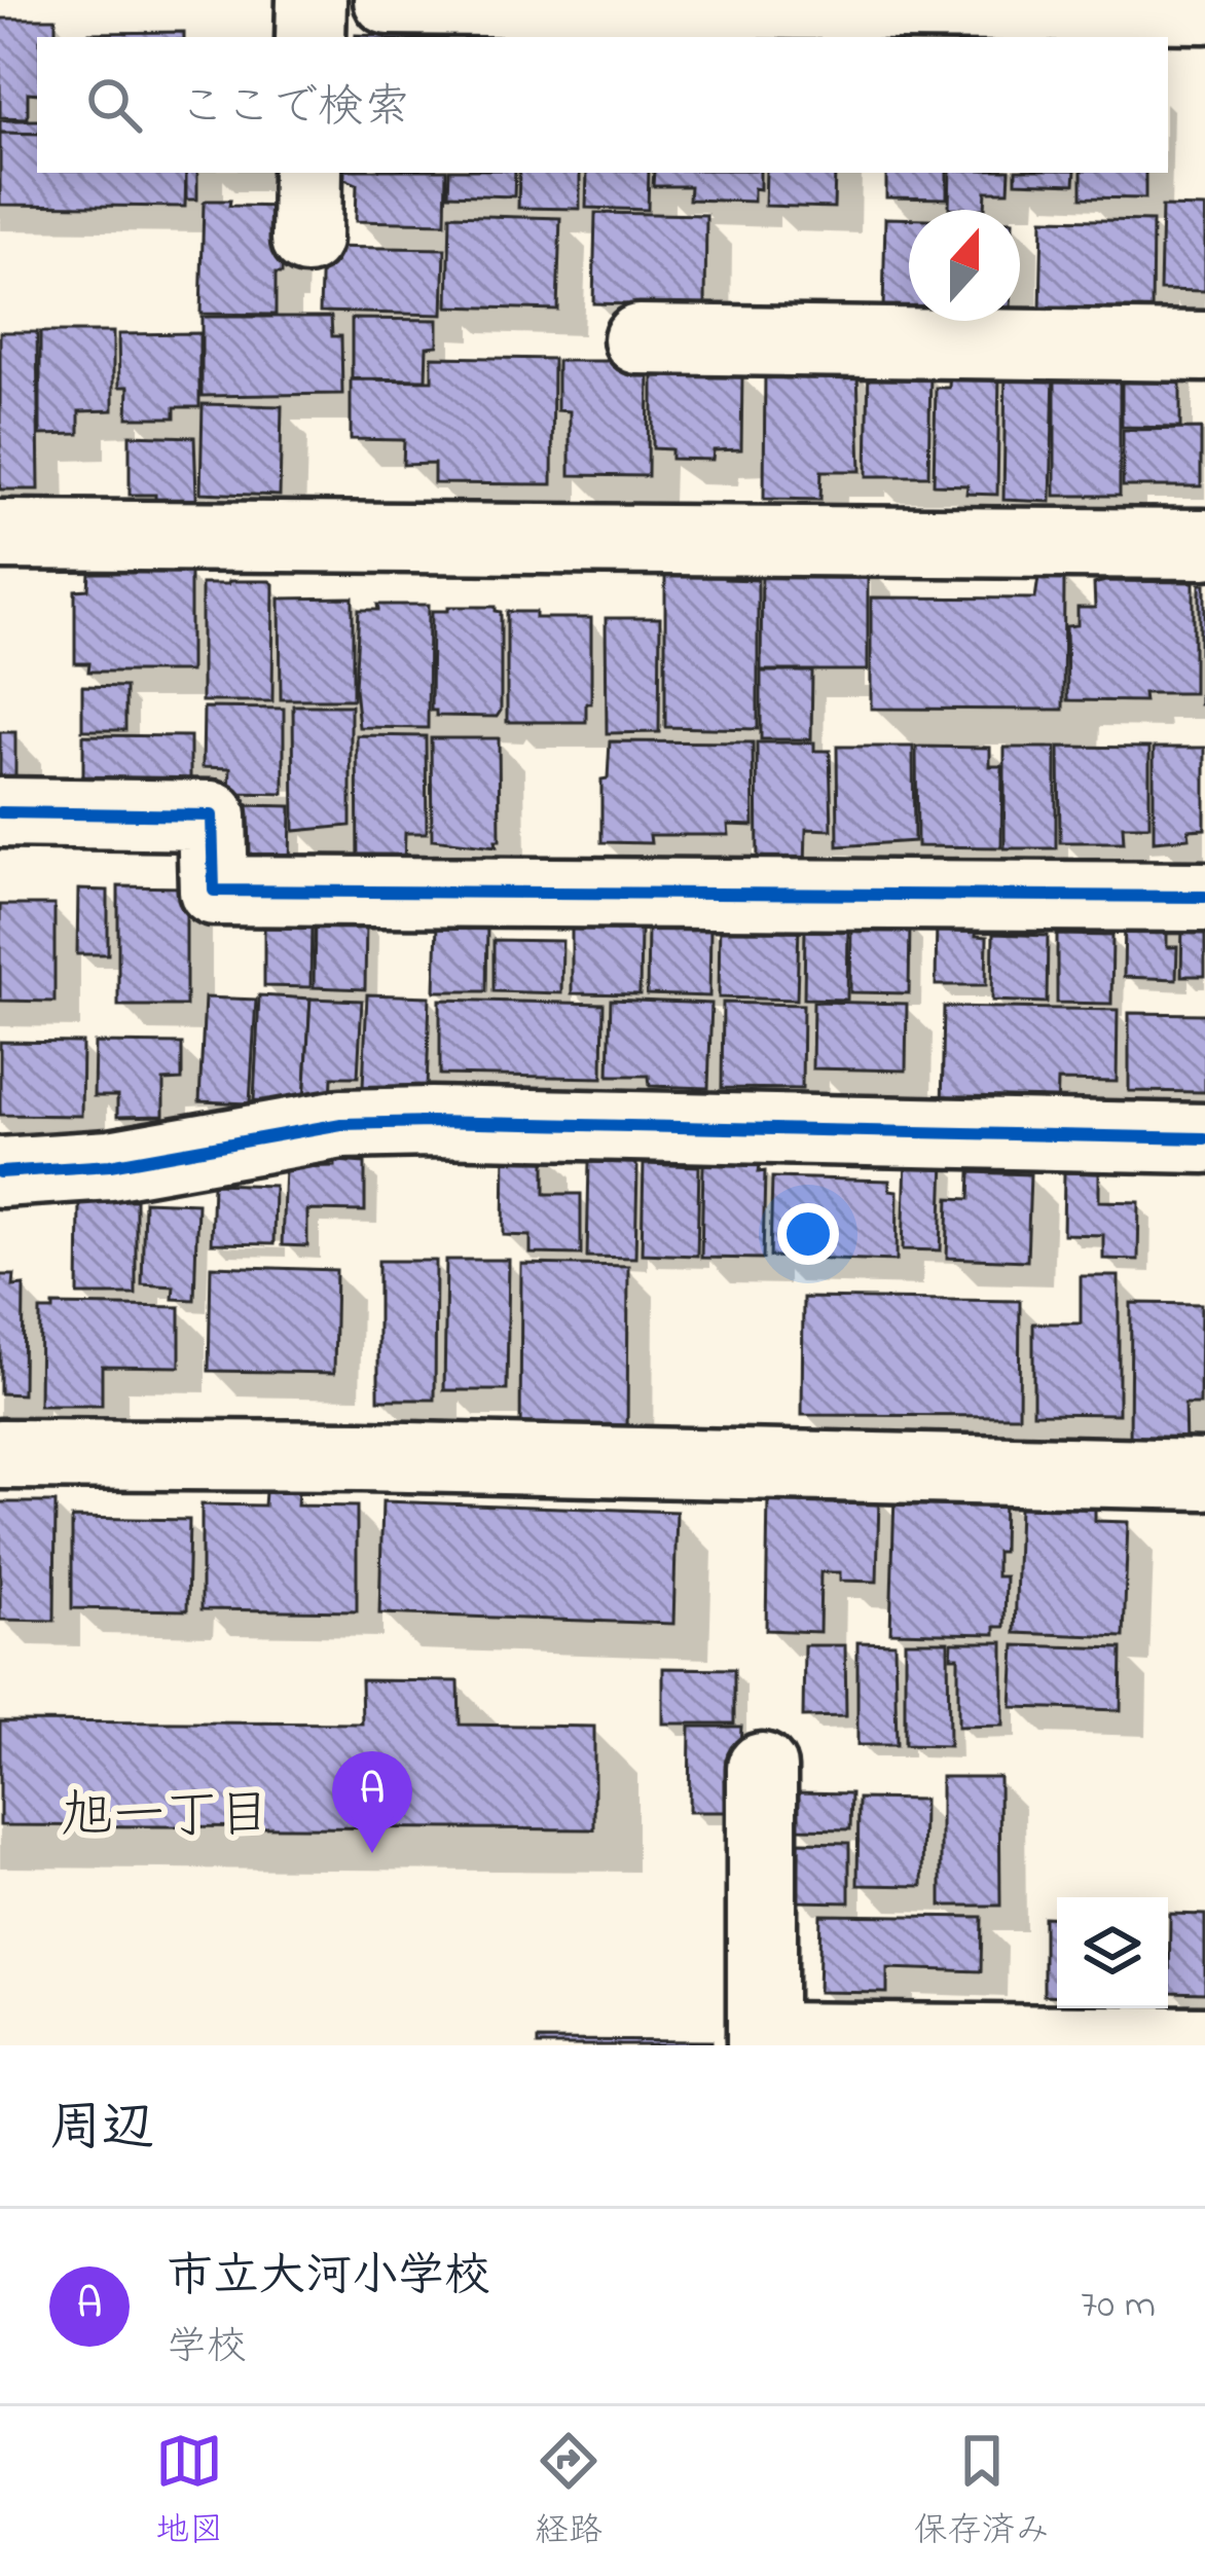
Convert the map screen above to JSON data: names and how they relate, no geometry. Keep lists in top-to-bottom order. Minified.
{"districts":["旭一丁目"],"north":"top","page":{"search":"ここで検索","pins":"A","heading":"周辺","list":[{"mark":"A","name":"市立大河小学校","note":"学校","value":"70 m"}],"nav":["地図","経路","保存済み"]}}
